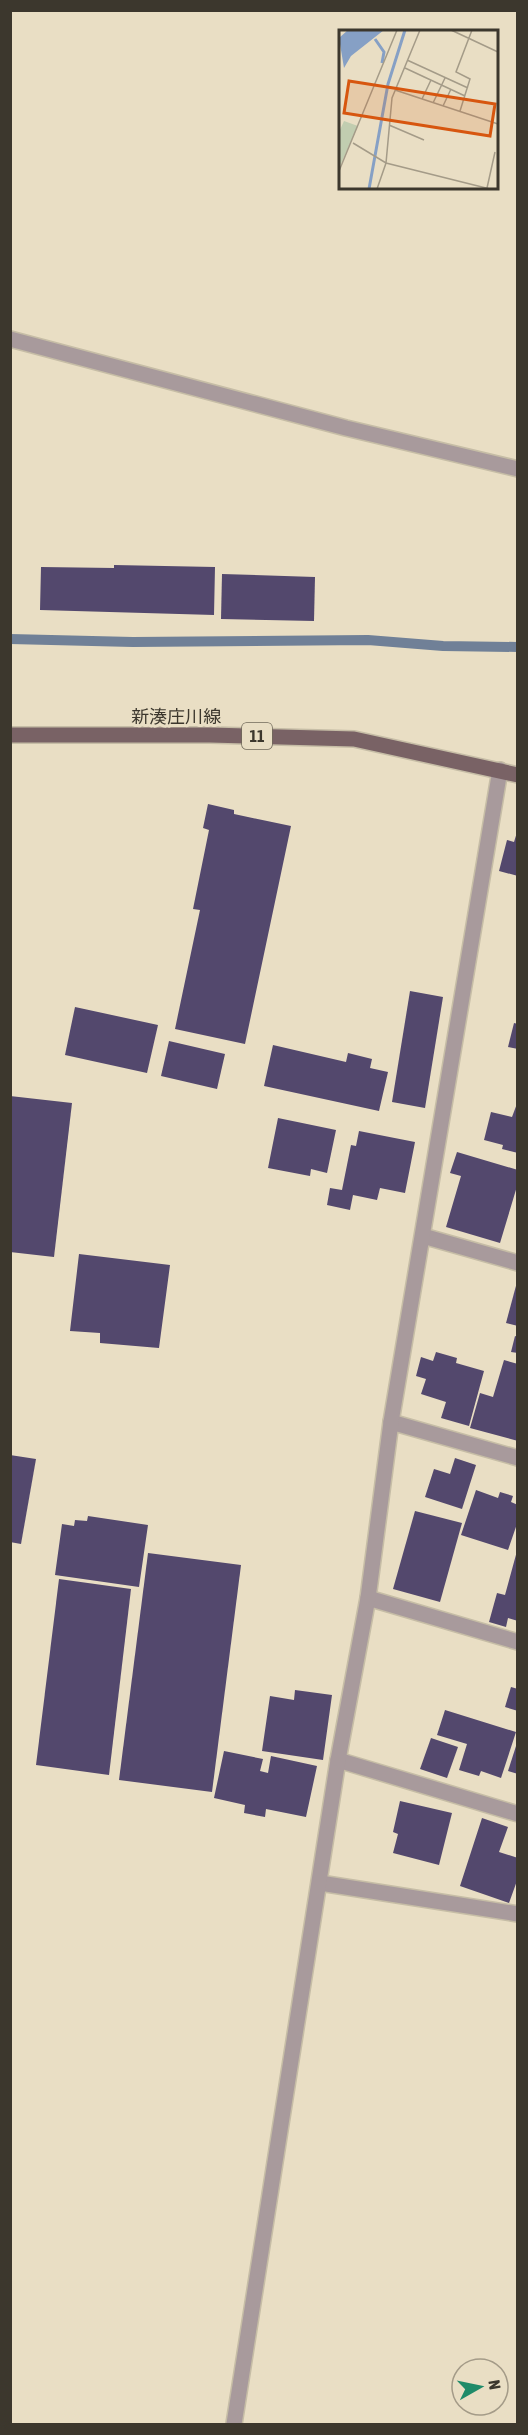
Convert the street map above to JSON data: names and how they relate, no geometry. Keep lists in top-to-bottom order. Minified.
{"streets":{"main road":["新湊庄川線","11"]},"north":"right"}
